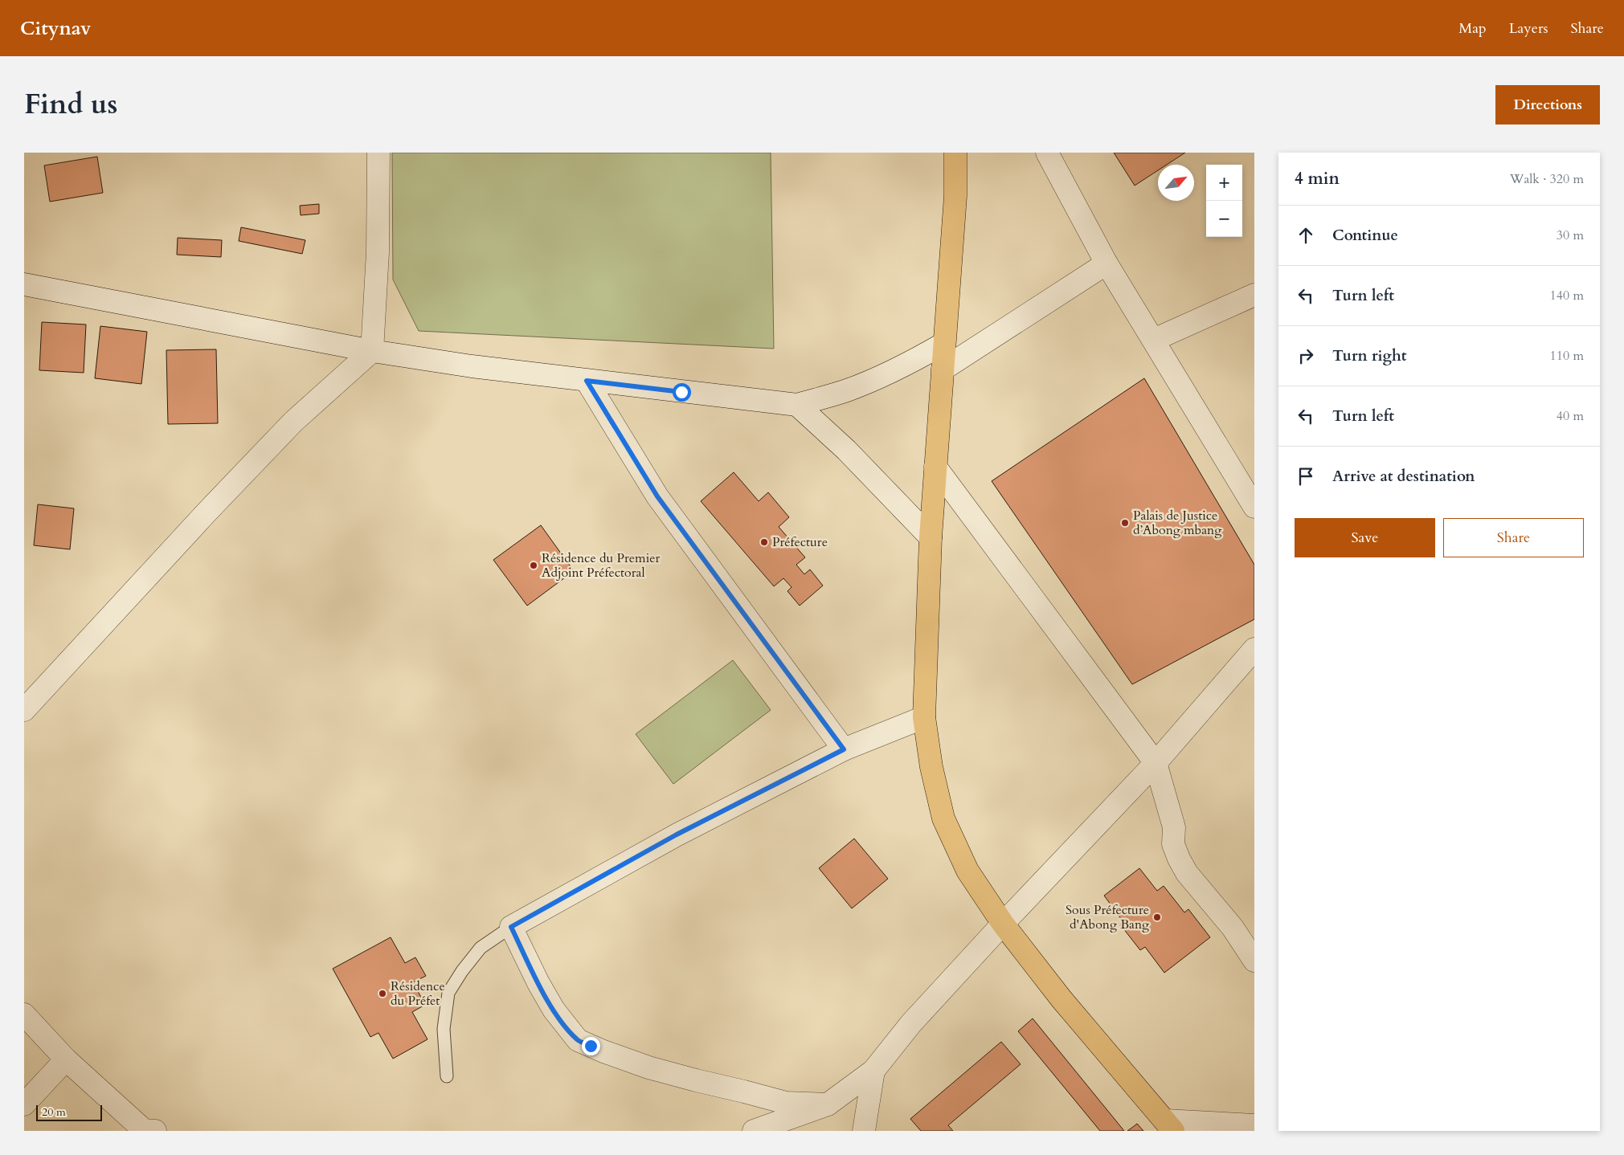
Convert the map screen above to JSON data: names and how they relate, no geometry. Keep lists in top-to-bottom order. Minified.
{"places":["Palais de Justice d’Abong mbang","Préfecture","Résidence du Premier Adjoint Préfectoral","Sous Préfecture d'Abong Bang","Résidence du Préfet"],"scale_bar":"20 m","north":"top right","page":{"header":"Citynav","nav":["Map","Layers","Share"],"title":"Find us","buttons":["Directions",["Save","Share"]],"heading":["4 min","Walk · 320 m"],"map_buttons":["+","−"],"list":[["Continue","30 m"],["Turn left","140 m"],["Turn right","110 m"],["Turn left","40 m"],"Arrive at destination"],"scale":"20 m"}}
